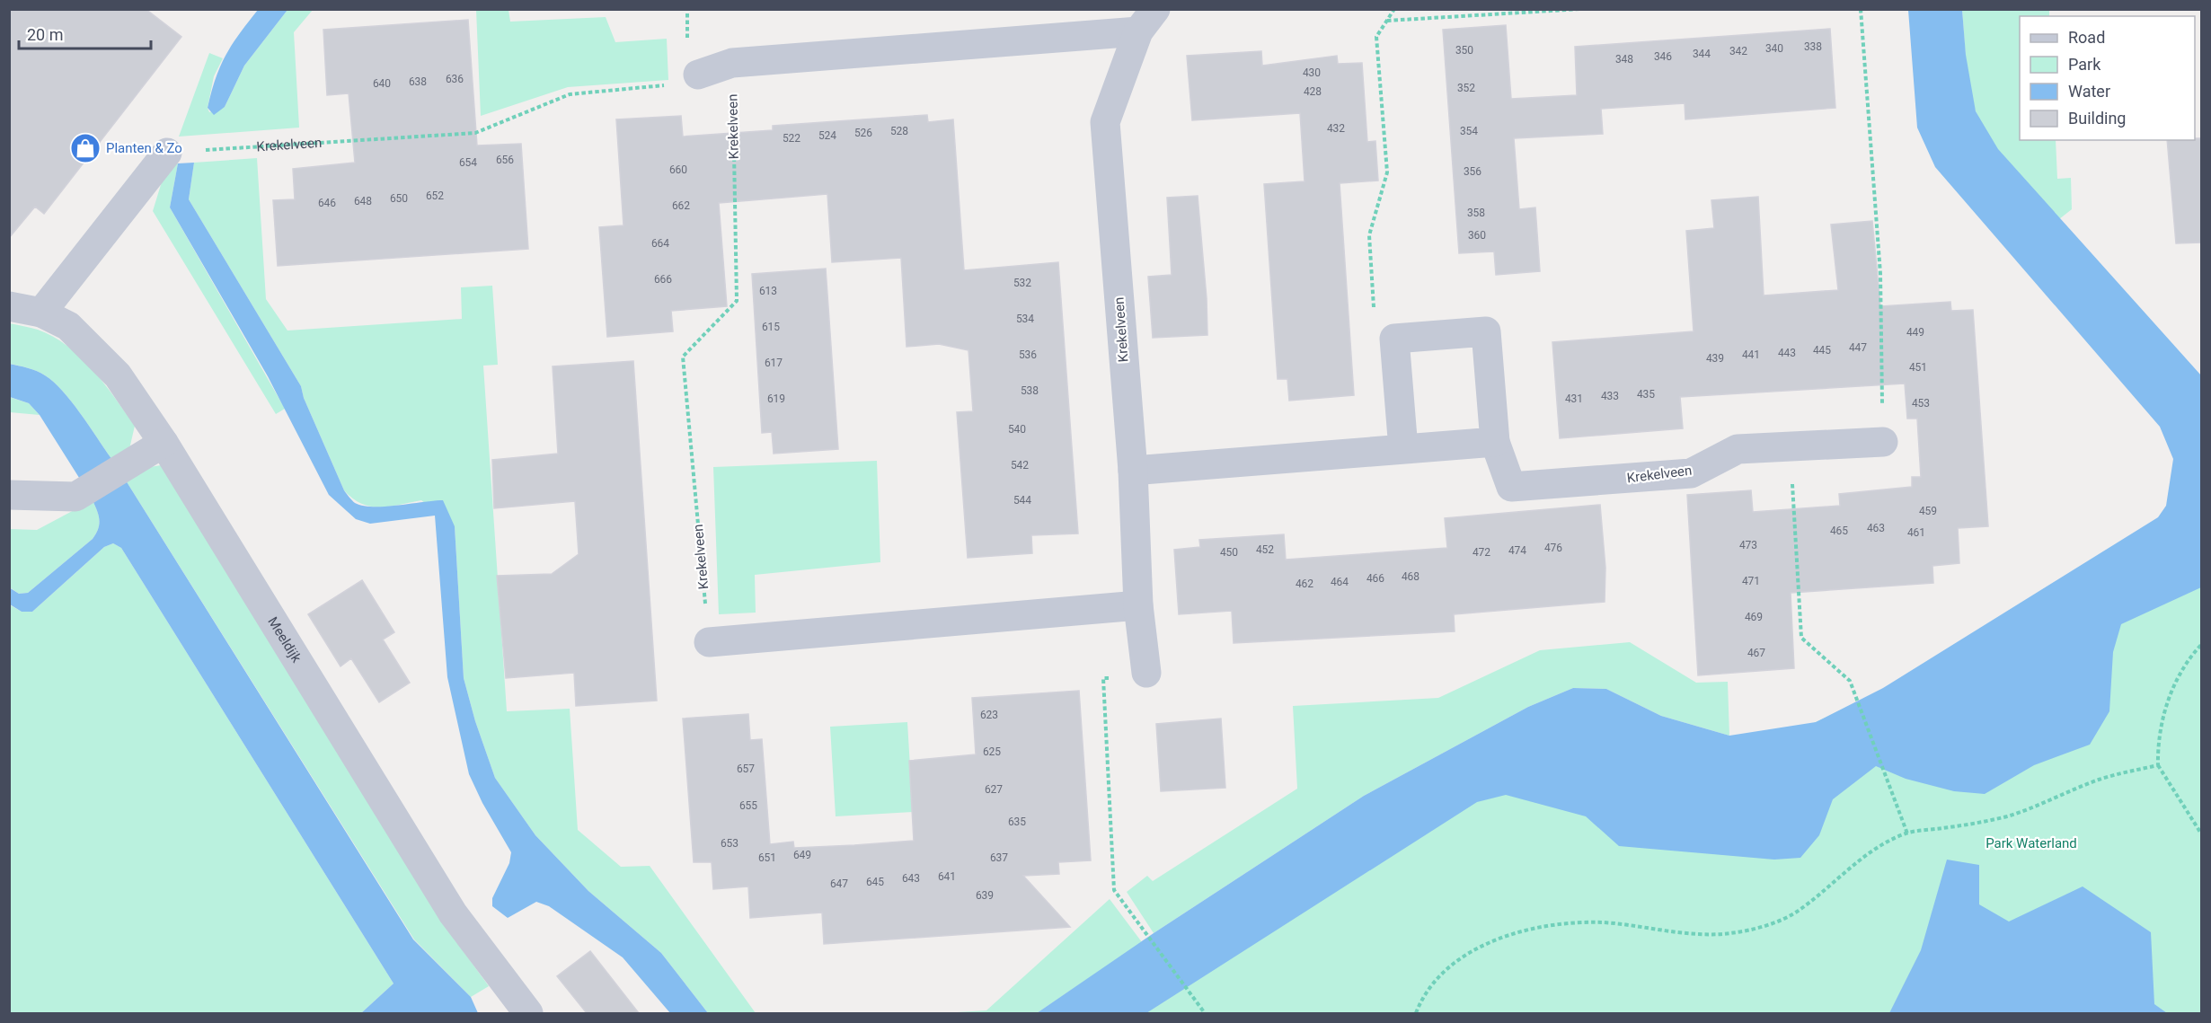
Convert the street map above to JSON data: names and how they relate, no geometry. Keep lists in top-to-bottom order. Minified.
{"streets":{"street":["Krekelveen","Meeldijk"]},"parks":["Park Waterland"],"places":{"shop":["Planten & Zo"]},"house_numbers":["338","340","350","342","344","346","348","430","636","638","640","352","428","432","528","354","526","524","522","656","654","660","356","652","650","648","646","662","358","360","664","666","532","613","534","615","449","447","445","443","536","441","439","617","451","538","435","433","619","431","453","540","542","544","459","463","465","461","473","476","452","474","450","472","468","466","471","464","462","469","467","623","625","657","627","655","635","653","649","651","637","641","643","645","647","639"],"legend":["Road","Park","Water","Building"],"scale_bar":"20 m"}
